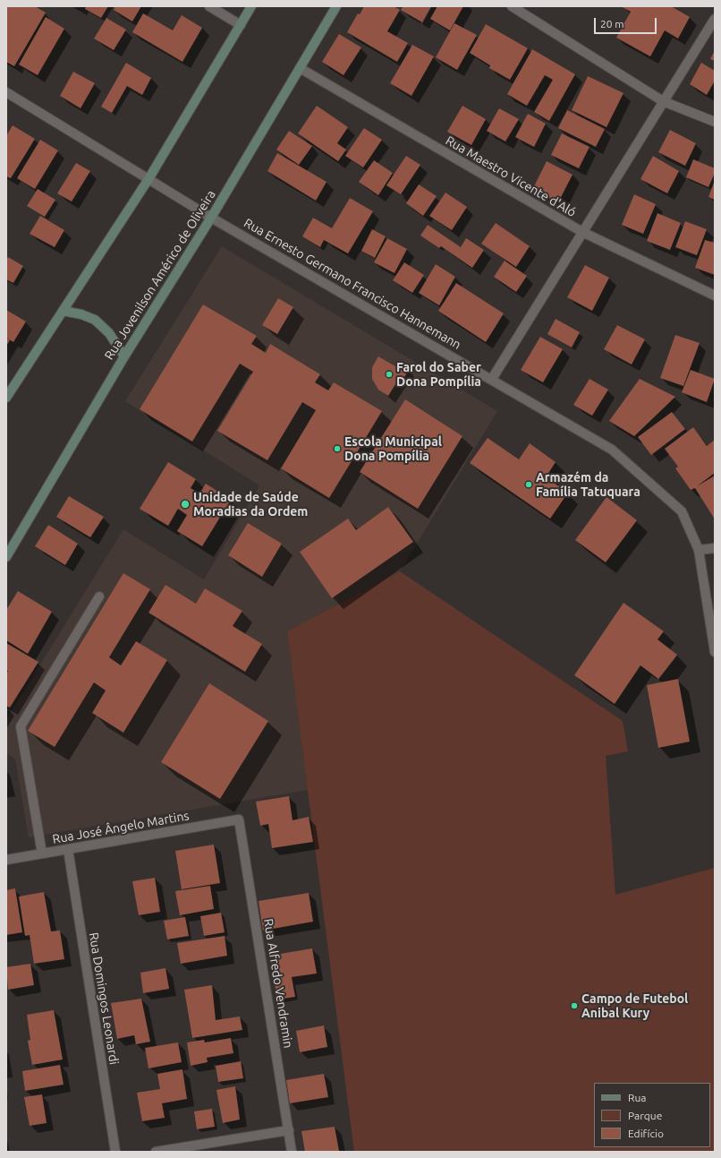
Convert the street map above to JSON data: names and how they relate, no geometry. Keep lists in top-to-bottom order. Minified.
{"streets":{"main road":["Rua Jovenilson Américo de Oliveira"],"street":["Rua Maestro Vicente d'Aló","Rua Ernesto Germano Francisco Hannemann","Rua José Ângelo Martins","Rua Alfredo Vendramin","Rua Domingos Leonardi"]},"crossings":[["Rua Maestro Vicente d'Aló","Rua Jovenilson Américo de Oliveira"],["Rua Jovenilson Américo de Oliveira","Rua Ernesto Germano Francisco Hannemann"],["Rua José Ângelo Martins","Rua Alfredo Vendramin"],["Rua José Ângelo Martins","Rua Domingos Leonardi"]],"places":["Farol do Saber Dona Pompília","Escola Municipal Dona Pompília","Armazém da Família Tatuquara","Unidade de Saúde Moradias da Ordem","Campo de Futebol Anibal Kury"],"legend":["Rua","Parque","Edifício"],"scale_bar":"20 m"}
